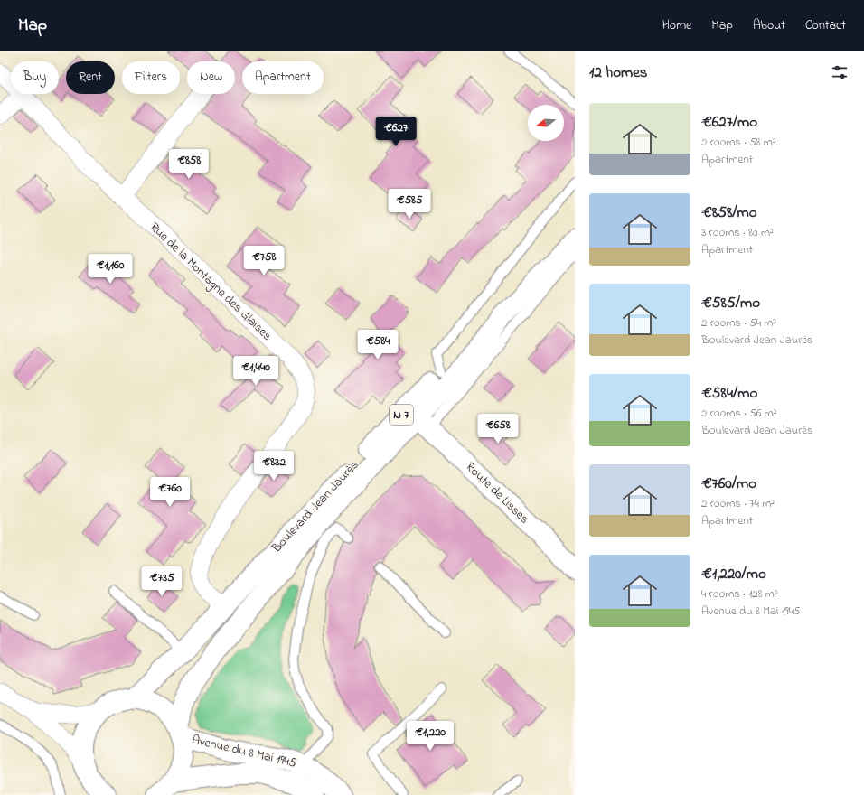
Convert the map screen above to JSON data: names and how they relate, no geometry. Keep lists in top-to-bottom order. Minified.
{"streets":{"main road":["N 7","Route de Lisses","Boulevard Jean Jaurès","Avenue du 8 Mai 1945"],"street":["Rue de la Montagne des Glaises"]},"crossings":[["Rue de la Montagne des Glaises","Boulevard Jean Jaurès"],["Route de Lisses","Boulevard Jean Jaurès"],["Boulevard Jean Jaurès","Avenue du 8 Mai 1945"]],"north":"left","page":{"header":"Map","nav":["Home","Map","About","Contact"],"heading":"12 homes","chip":["Buy","Rent","Filters","New","Apartment"],"list":[{"name":"€627/mo","note":"2 rooms · 58 m² · Apartment"},{"name":"€858/mo","note":"3 rooms · 80 m² · Apartment"},{"name":"€585/mo","note":"2 rooms · 54 m² · Boulevard Jean Jaurès"},{"name":"€584/mo","note":"2 rooms · 56 m² · Boulevard Jean Jaurès"},{"name":"€760/mo","note":"2 rooms · 74 m² · Apartment"},{"name":"€1,220/mo","note":"4 rooms · 128 m² · Avenue du 8 Mai 1945"}],"price":["€627","€858","€585","€758","€1,160","€584","€1,440","€658","€832","€760","€735","€1,220"]}}
